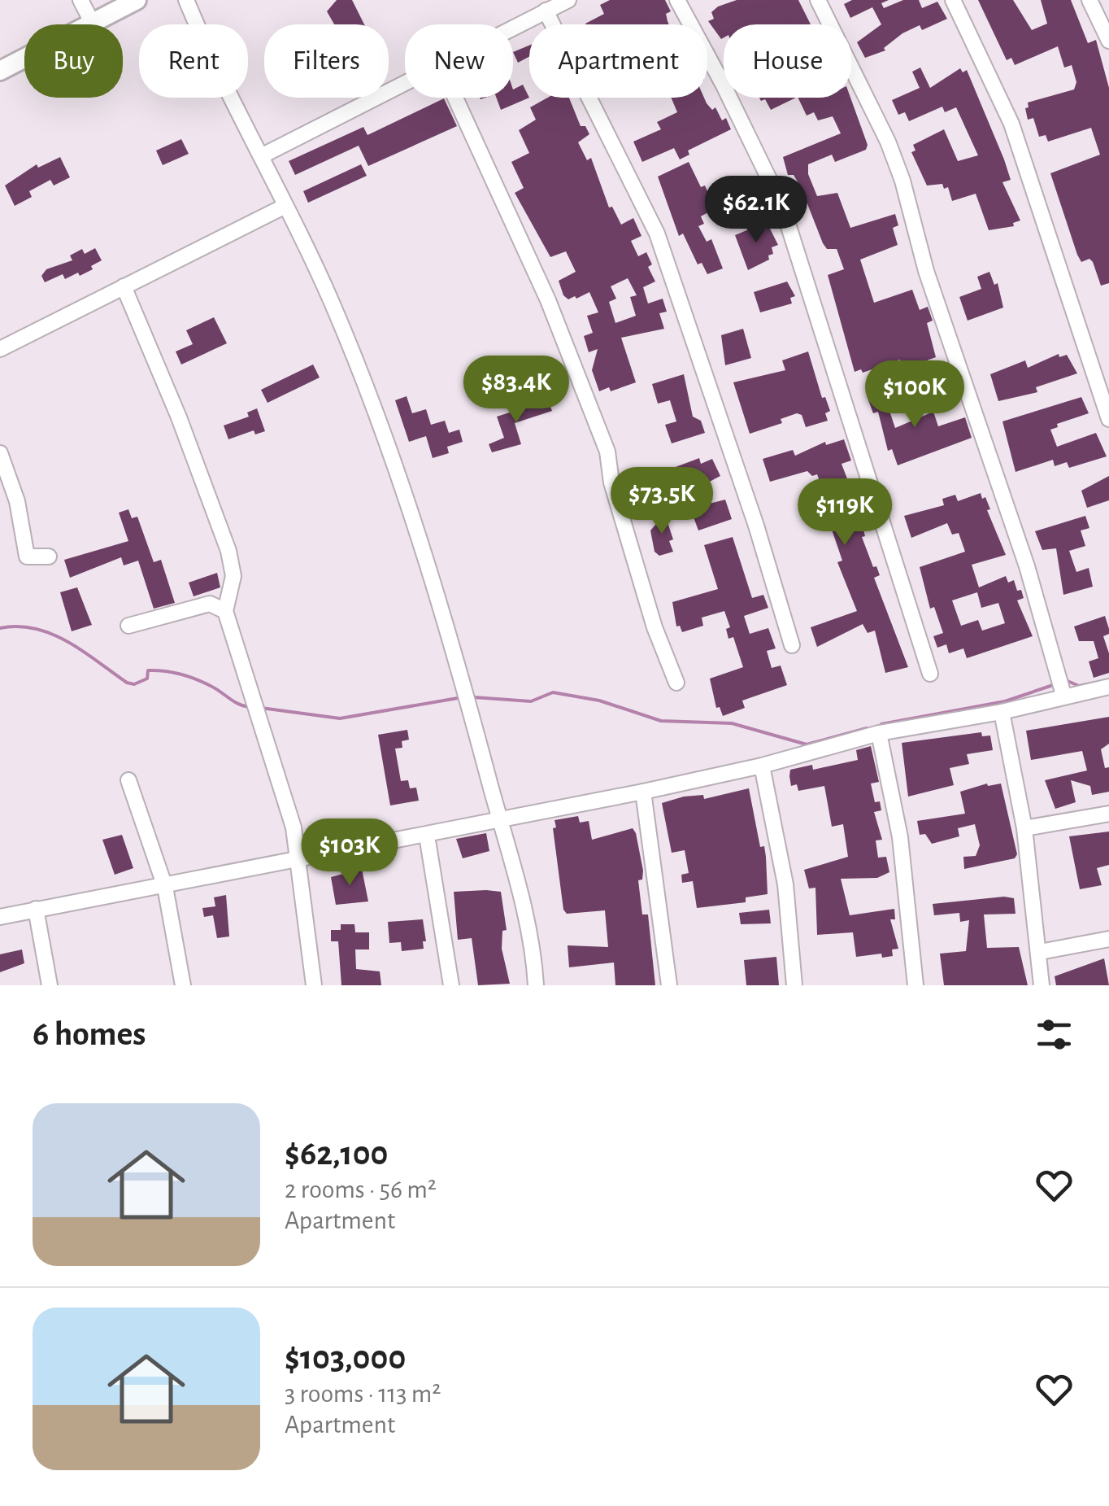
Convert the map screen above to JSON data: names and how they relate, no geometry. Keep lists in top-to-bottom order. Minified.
{"page":{"chip":["Buy","Rent","Filters","New","Apartment","House"],"price":["$62.1K","$83.4K","$100K","$73.5K","$119K","$103K"],"heading":"6 homes","list":[{"name":"$62,100","note":"2 rooms · 56 m² · Apartment"},{"name":"$103,000","note":"3 rooms · 113 m² · Apartment"}]}}
